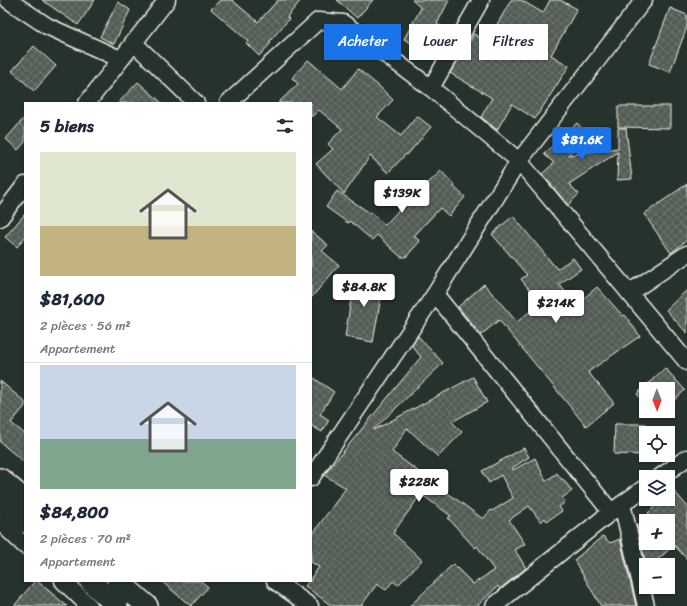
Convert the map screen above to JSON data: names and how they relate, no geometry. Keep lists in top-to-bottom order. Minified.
{"north":"bottom","page":{"chip":["Acheter","Louer","Filtres"],"heading":"5 biens","price":["$81.6K","$139K","$84.8K","$214K","$228K"],"list":[{"name":"$81,600","note":"2 pièces · 56 m² · Appartement"},{"name":"$84,800","note":"2 pièces · 70 m² · Appartement"}],"map_buttons":["+","−"]}}
